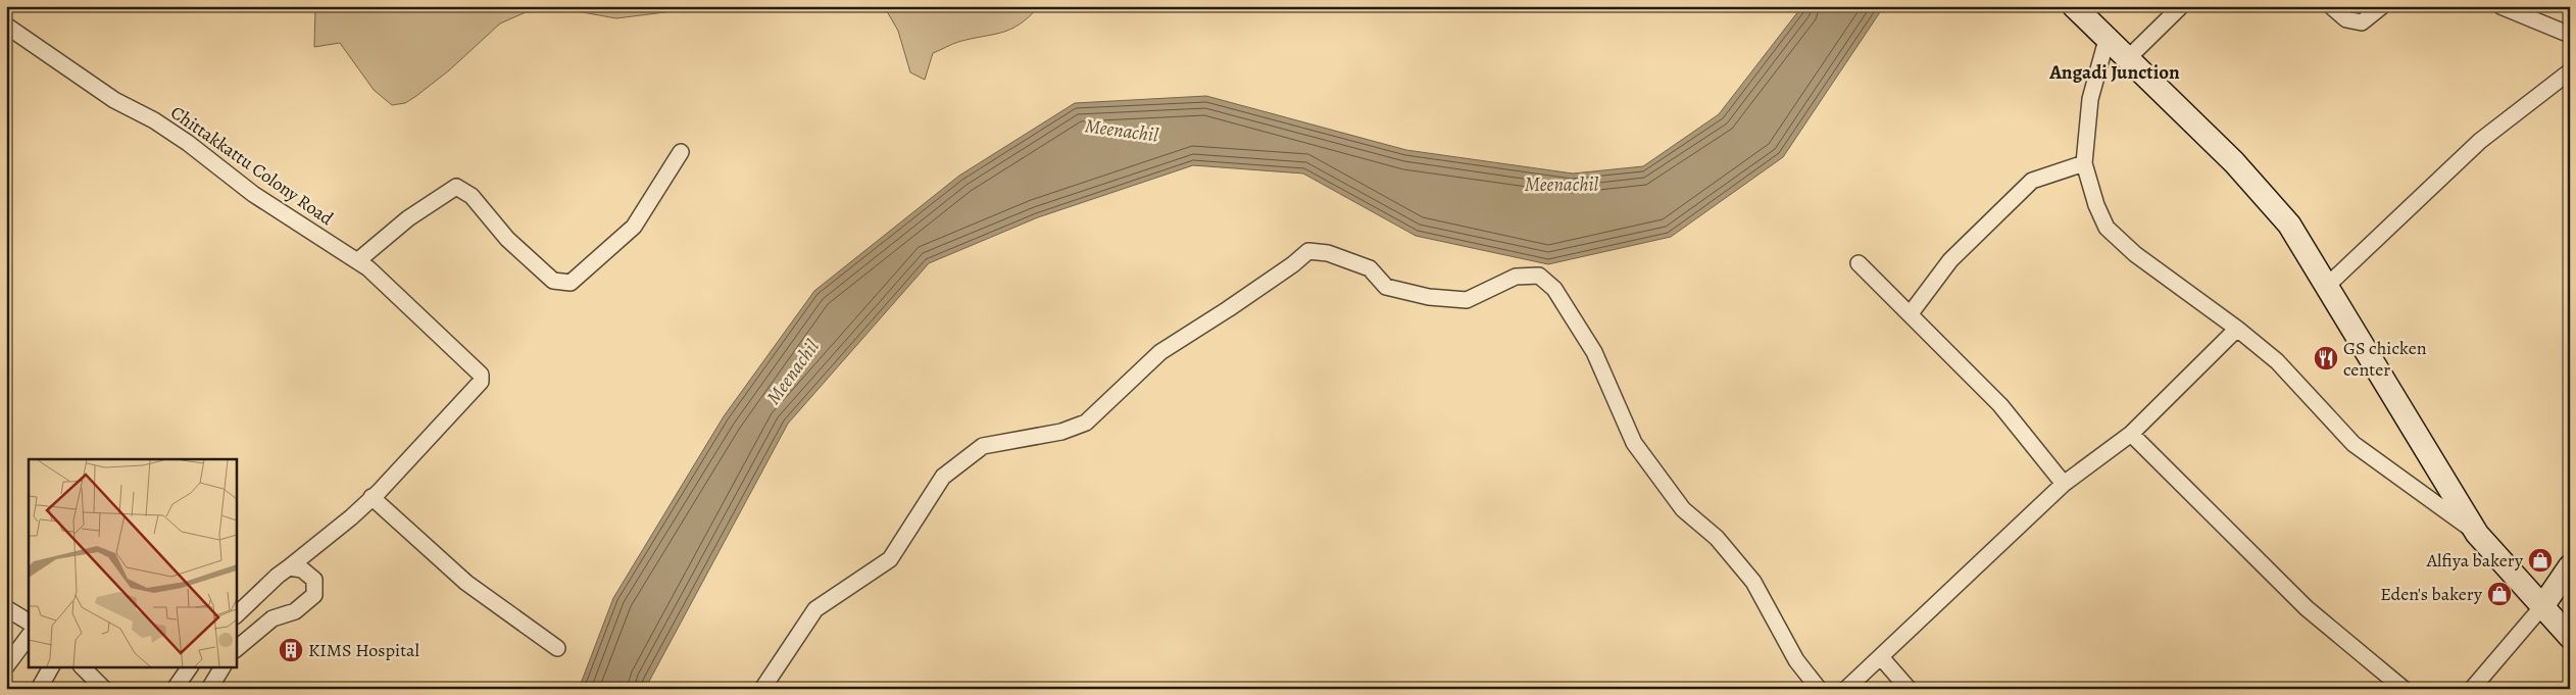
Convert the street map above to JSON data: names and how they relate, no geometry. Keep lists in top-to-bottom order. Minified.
{"streets":{"street":["Chittakkattu Colony Road"]},"districts":["Angadi Junction"],"water":["Meenachil"],"places":{"restaurant":["GS chicken center"],"shop":["Alfiya bakery","Eden's bakery"],"building":["KIMS Hospital"]}}
